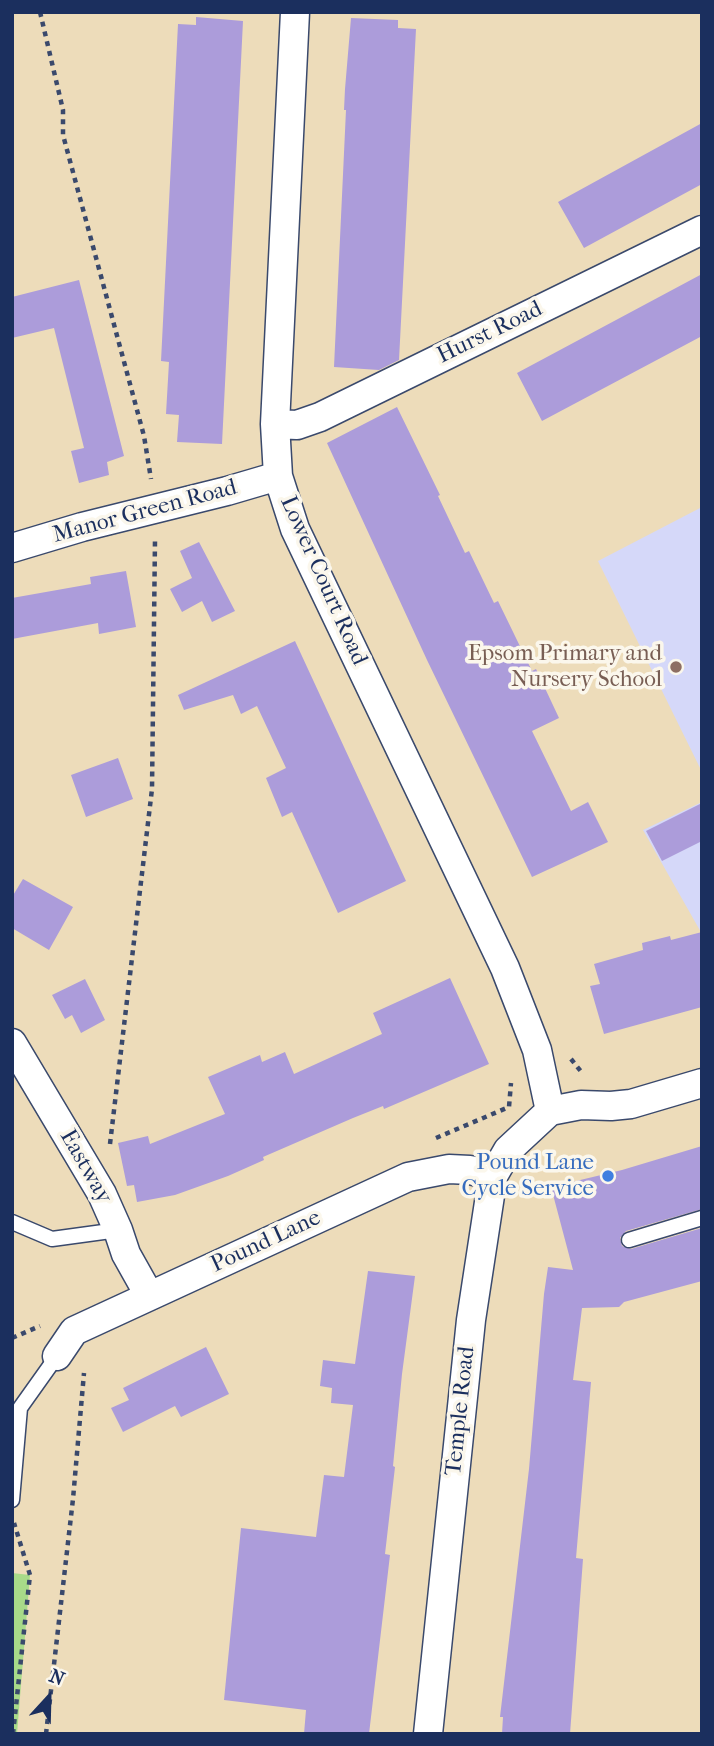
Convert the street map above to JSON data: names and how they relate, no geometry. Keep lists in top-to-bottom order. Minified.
{"streets":{"street":["Hurst Road","Manor Green Road","Lower Court Road","Eastway","Pound Lane","Temple Road"]},"crossings":[["Hurst Road","Lower Court Road"],["Manor Green Road","Lower Court Road"],["Lower Court Road","Temple Road"],["Eastway","Pound Lane"],["Pound Lane","Temple Road"]],"places":["Epsom Primary and Nursery School","Pound Lane Cycle Service"],"north":"top"}
